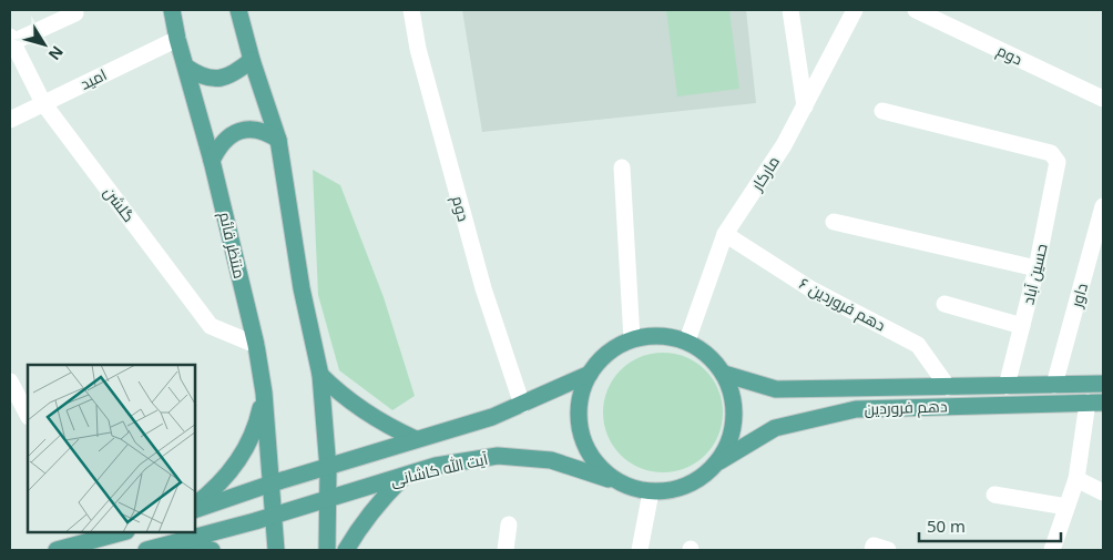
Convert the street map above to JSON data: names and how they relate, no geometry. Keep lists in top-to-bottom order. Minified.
{"streets":{"main road":["منتظر قائم","دهم فروردین","آیت الله کاشانی"],"street":["دوم","امید","مارکار","گلشن","حسین آباد","داور","دهم فروردین ۶"]},"crossings":[["دوم","آیت الله کاشانی"],["امید","گلشن"],["امید","منتظر قائم"],["مارکار","دهم فروردین ۶"],["مارکار","دهم فروردین"],["مارکار","آیت الله کاشانی"],["گلشن","منتظر قائم"],["منتظر قائم","آیت الله کاشانی"],["حسین آباد","دهم فروردین"],["داور","دهم فروردین"],["دهم فروردین ۶","دهم فروردین"],["دهم فروردین","آیت الله کاشانی"]],"scale_bar":"50 m","north":"bottom right"}
